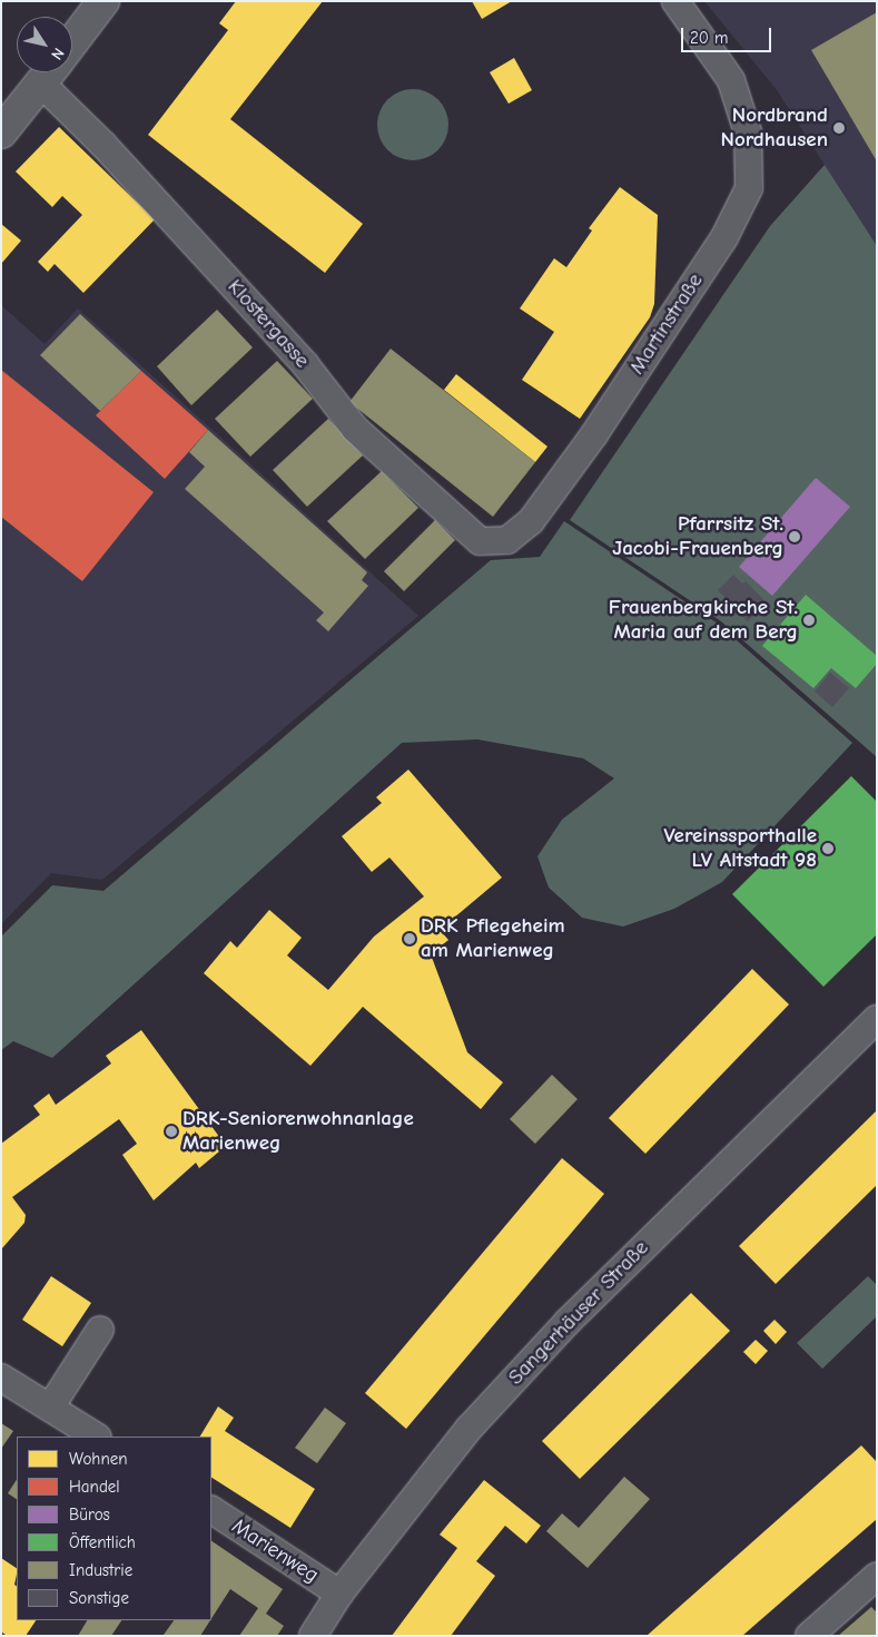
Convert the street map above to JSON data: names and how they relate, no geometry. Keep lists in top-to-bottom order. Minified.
{"streets":{"street":["Klostergasse","Martinstraße","Sangerhäuser Straße","Marienweg"]},"crossings":[["Klostergasse","Martinstraße"],["Sangerhäuser Straße","Marienweg"]],"places":["Nordbrand Nordhausen","Pfarrsitz St. Jacobi-Frauenberg","Frauenbergkirche St. Maria auf dem Berg","Vereinssporthalle LV Altstadt 98","DRK Pflegeheim am Marienweg","DRK-Seniorenwohnanlage Marienweg"],"legend":["Wohnen","Handel","Büros","Öffentlich","Industrie","Sonstige"],"scale_bar":"20 m","north":"bottom right"}
